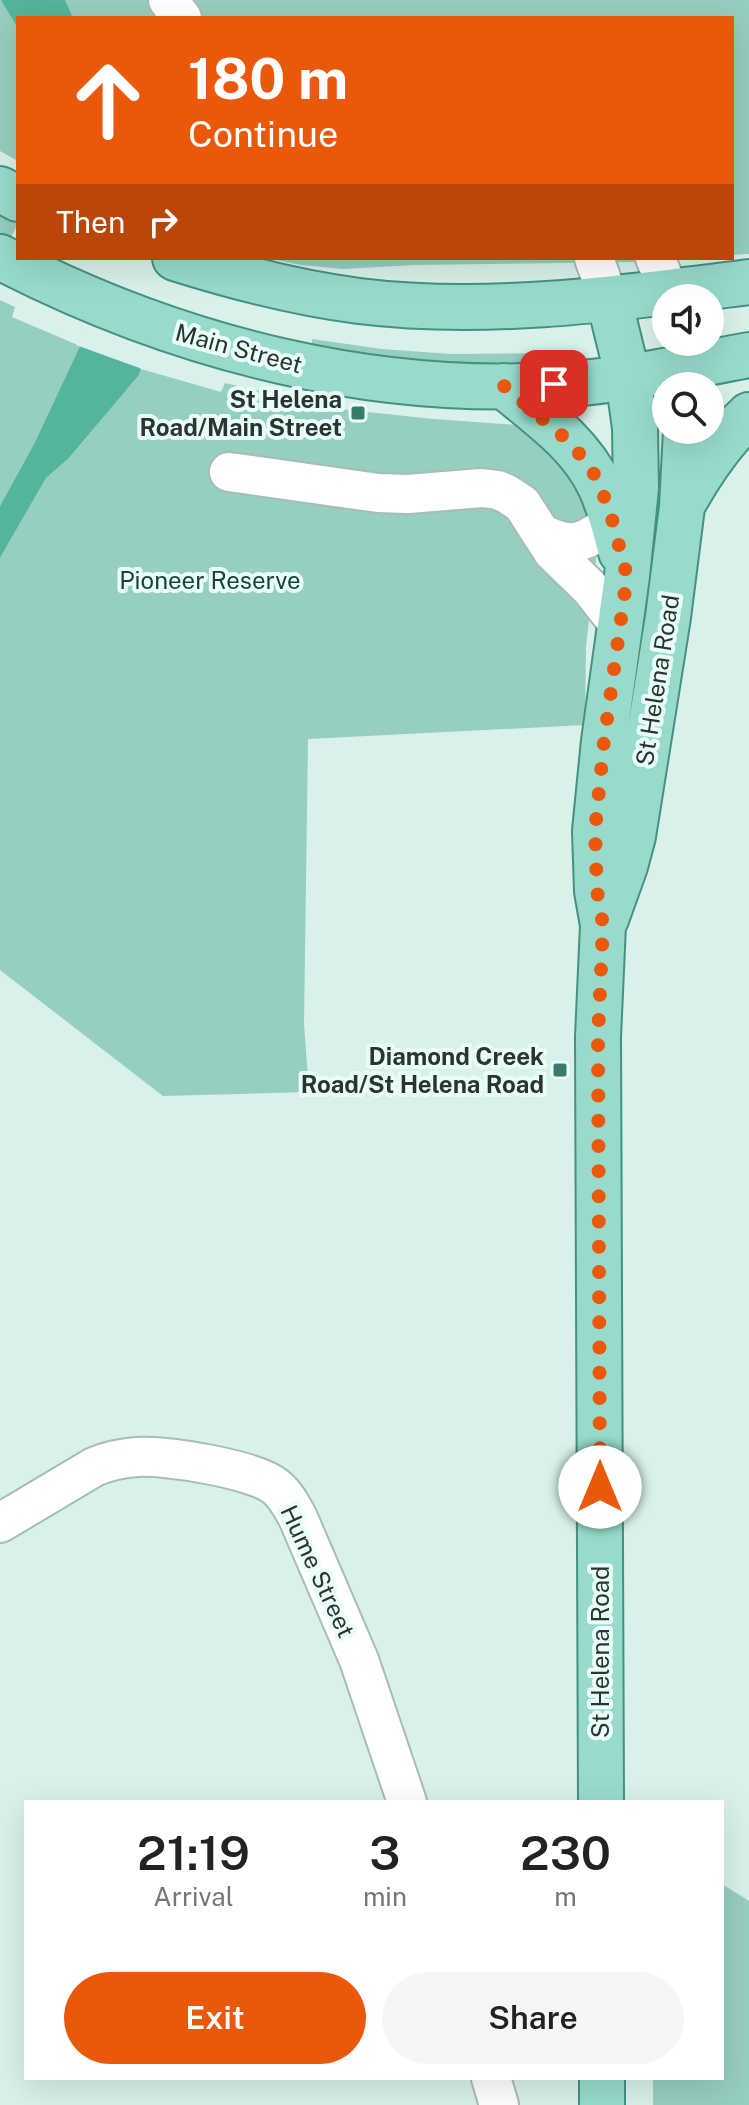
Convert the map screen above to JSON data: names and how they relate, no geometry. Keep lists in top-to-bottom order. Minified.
{"streets":{"main road":["Main Street","St Helena Road"],"street":["Hume Street"]},"crossings":[["Main Street","St Helena Road"]],"parks":["Pioneer Reserve"],"places":{"transit":["St Helena Road/Main Street","Diamond Creek Road/St Helena Road"]},"page":{"turn":["180 m","Continue"],"then":"Then","eta":["21:19","Arrival","3","min","230","m"],"buttons":["Exit","Share"]}}
